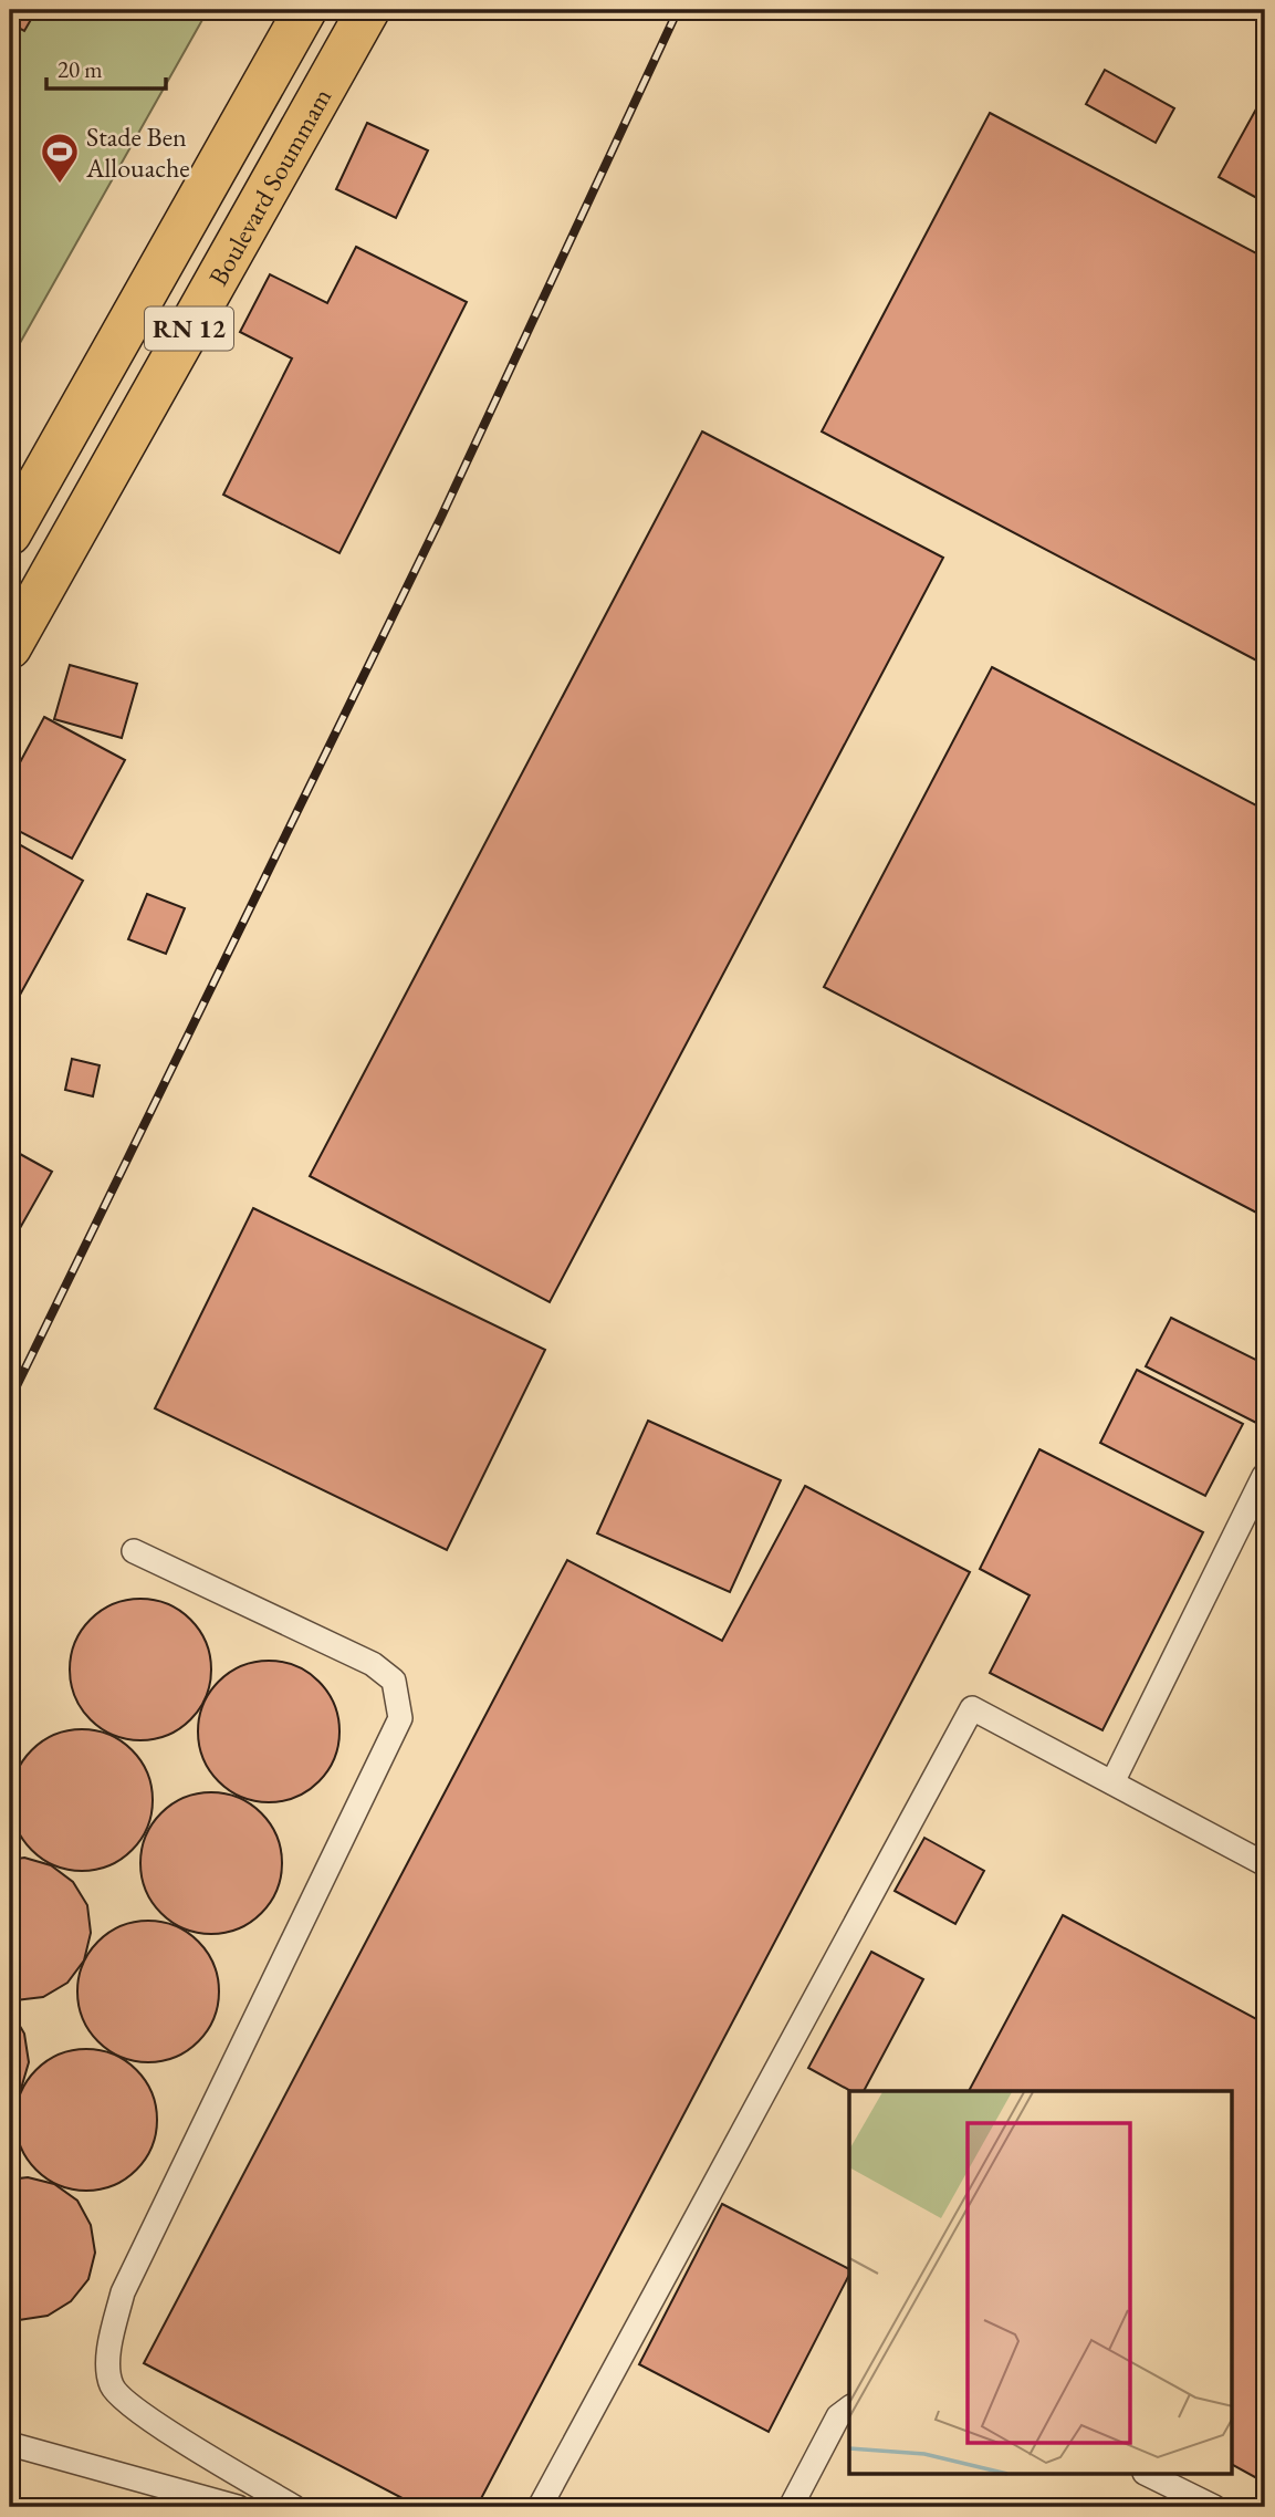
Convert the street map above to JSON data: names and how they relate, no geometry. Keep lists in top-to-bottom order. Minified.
{"streets":{"main road":["Boulevard Soummam","RN 12"]},"places":{"sports":["Stade Ben Allouache"]},"scale_bar":"20 m"}
